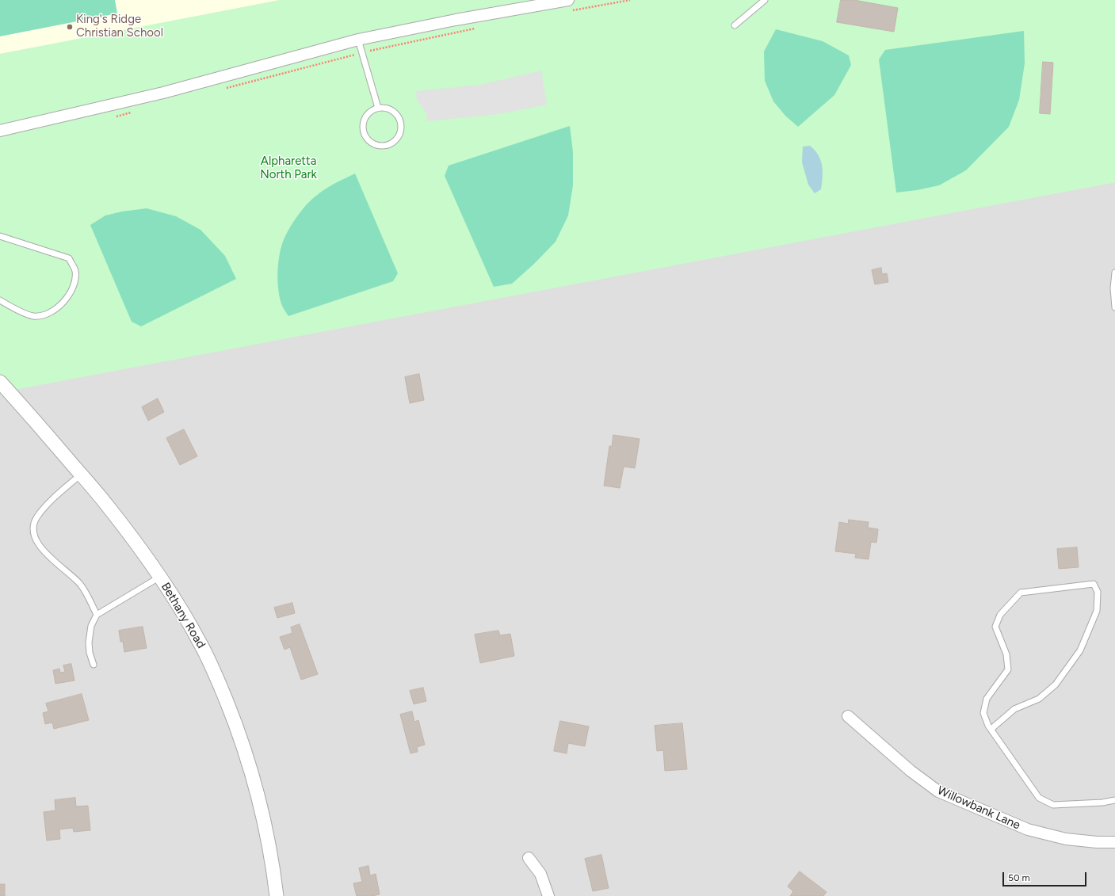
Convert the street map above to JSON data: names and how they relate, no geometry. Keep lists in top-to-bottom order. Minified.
{"streets":{"street":["Bethany Road","Willowbank Lane"]},"parks":["Alpharetta North Park"],"places":["King's Ridge Christian School"],"scale_bar":"50 m"}
